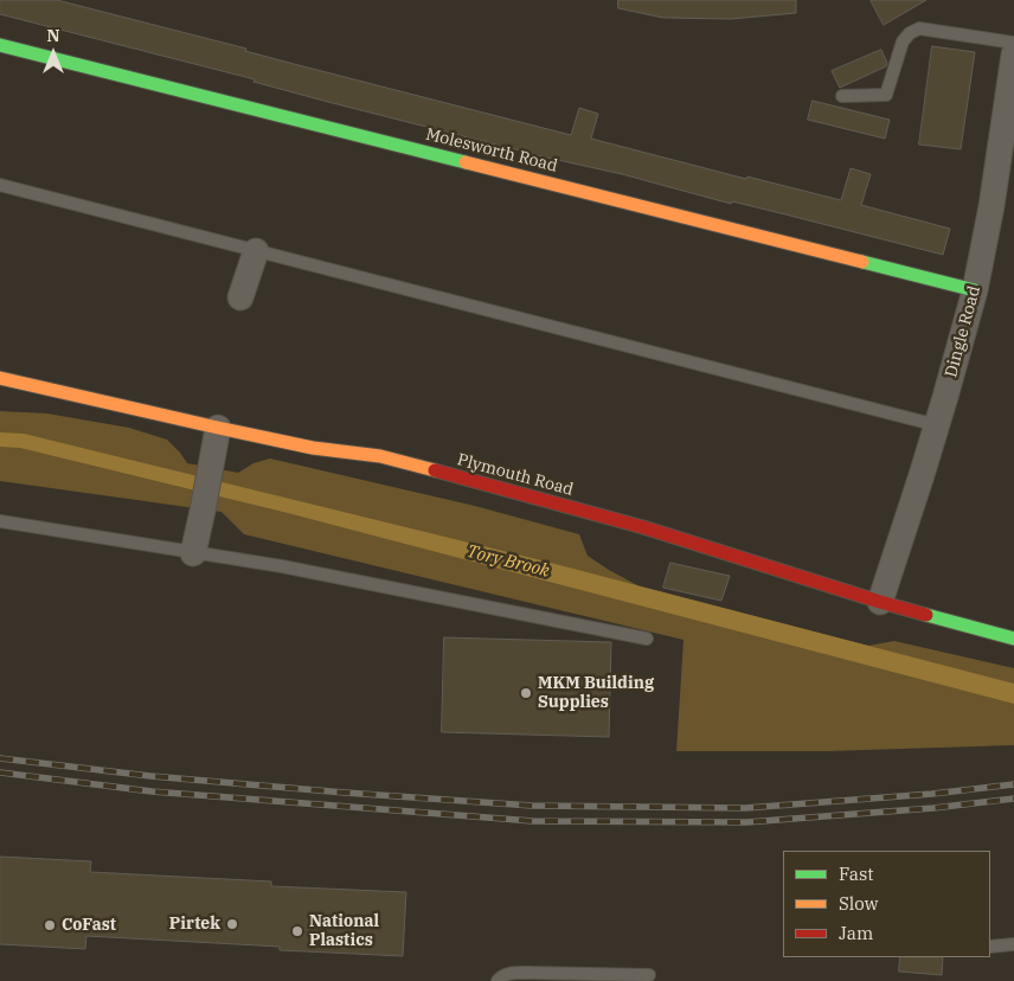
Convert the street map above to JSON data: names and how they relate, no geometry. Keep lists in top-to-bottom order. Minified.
{"streets":{"main road":["Molesworth Road","Plymouth Road"],"street":["Dingle Road"]},"crossings":[["Molesworth Road","Dingle Road"],["Dingle Road","Plymouth Road"]],"water":["Tory Brook"],"places":["MKM Building Supplies","Pirtek","CoFast","National Plastics"],"legend":["Fast","Slow","Jam"],"north":"top"}
